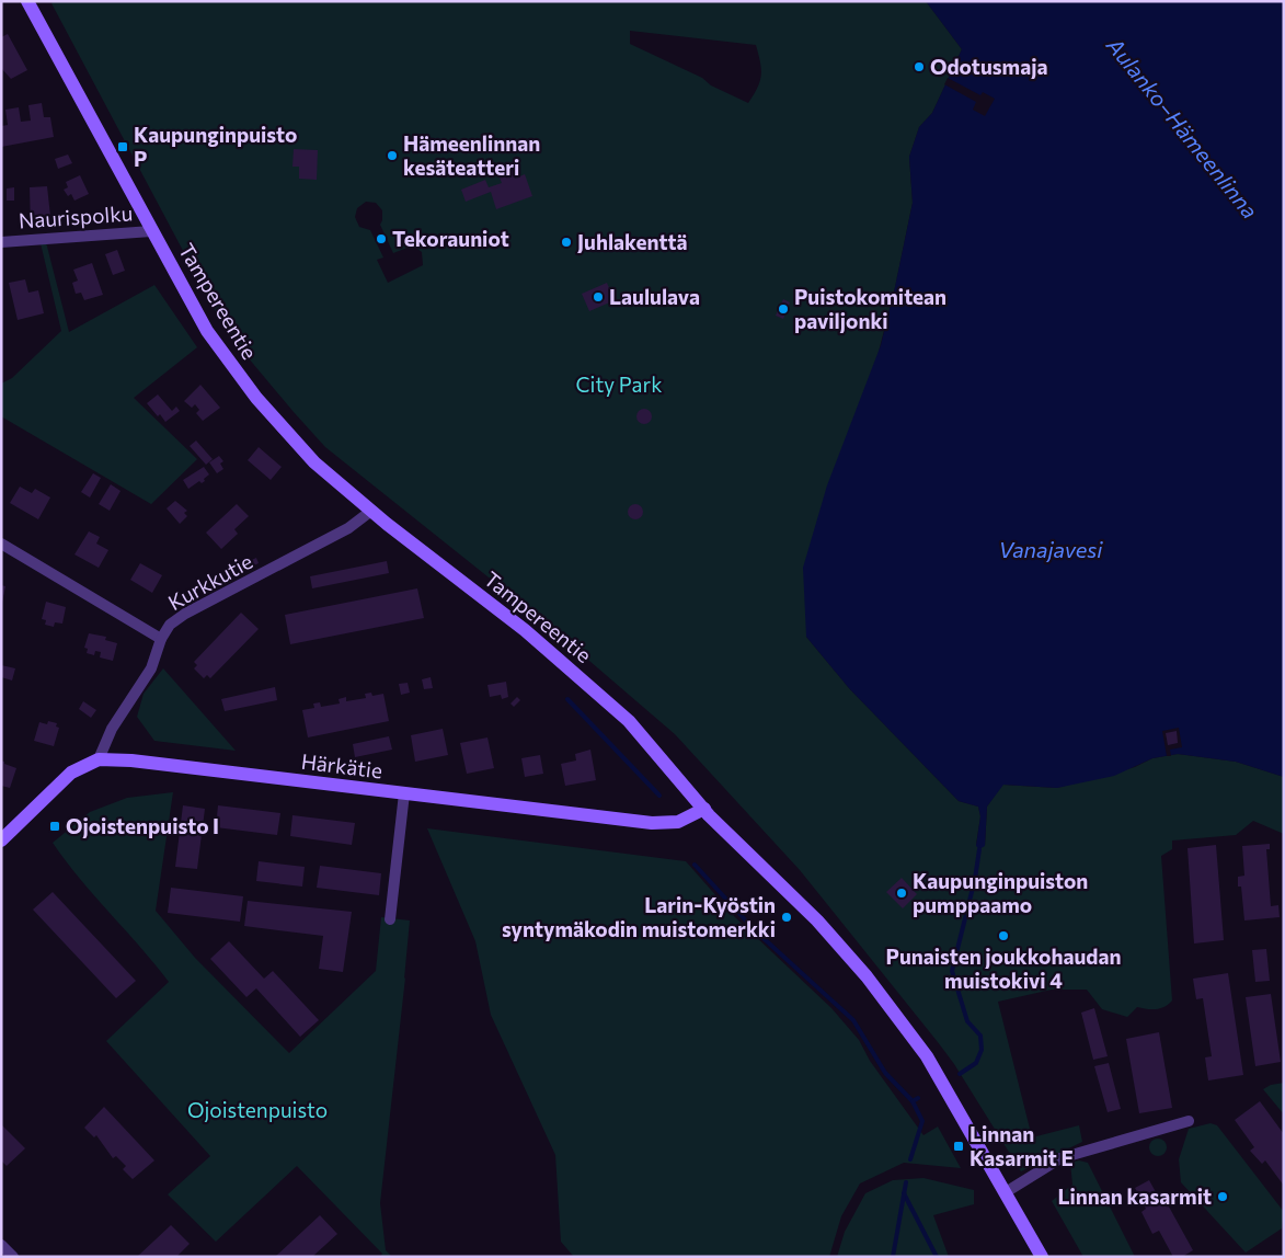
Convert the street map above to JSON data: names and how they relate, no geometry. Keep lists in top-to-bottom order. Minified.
{"streets":{"main road":["Tampereentie","Härkätie"],"street":["Naurispolku","Kurkkutie"]},"crossings":[["Naurispolku","Tampereentie"],["Tampereentie","Kurkkutie"],["Tampereentie","Härkätie"],["Kurkkutie","Härkätie"]],"water":["Aulanko–Hämeenlinna","Vanajavesi"],"parks":["City Park","Ojoistenpuisto"],"places":{"other":["Odotusmaja","Hämeenlinnan kesäteatteri","Tekorauniot","Juhlakenttä","Laululava","Puistokomitean paviljonki","Kaupunginpuiston pumppaamo","Larin-Kyöstin syntymäkodin muistomerkki","Punaisten joukkohaudan muistokivi 4","Linnan kasarmit"],"transit":["Kaupunginpuisto P","Ojoistenpuisto I","Linnan Kasarmit E"]}}
